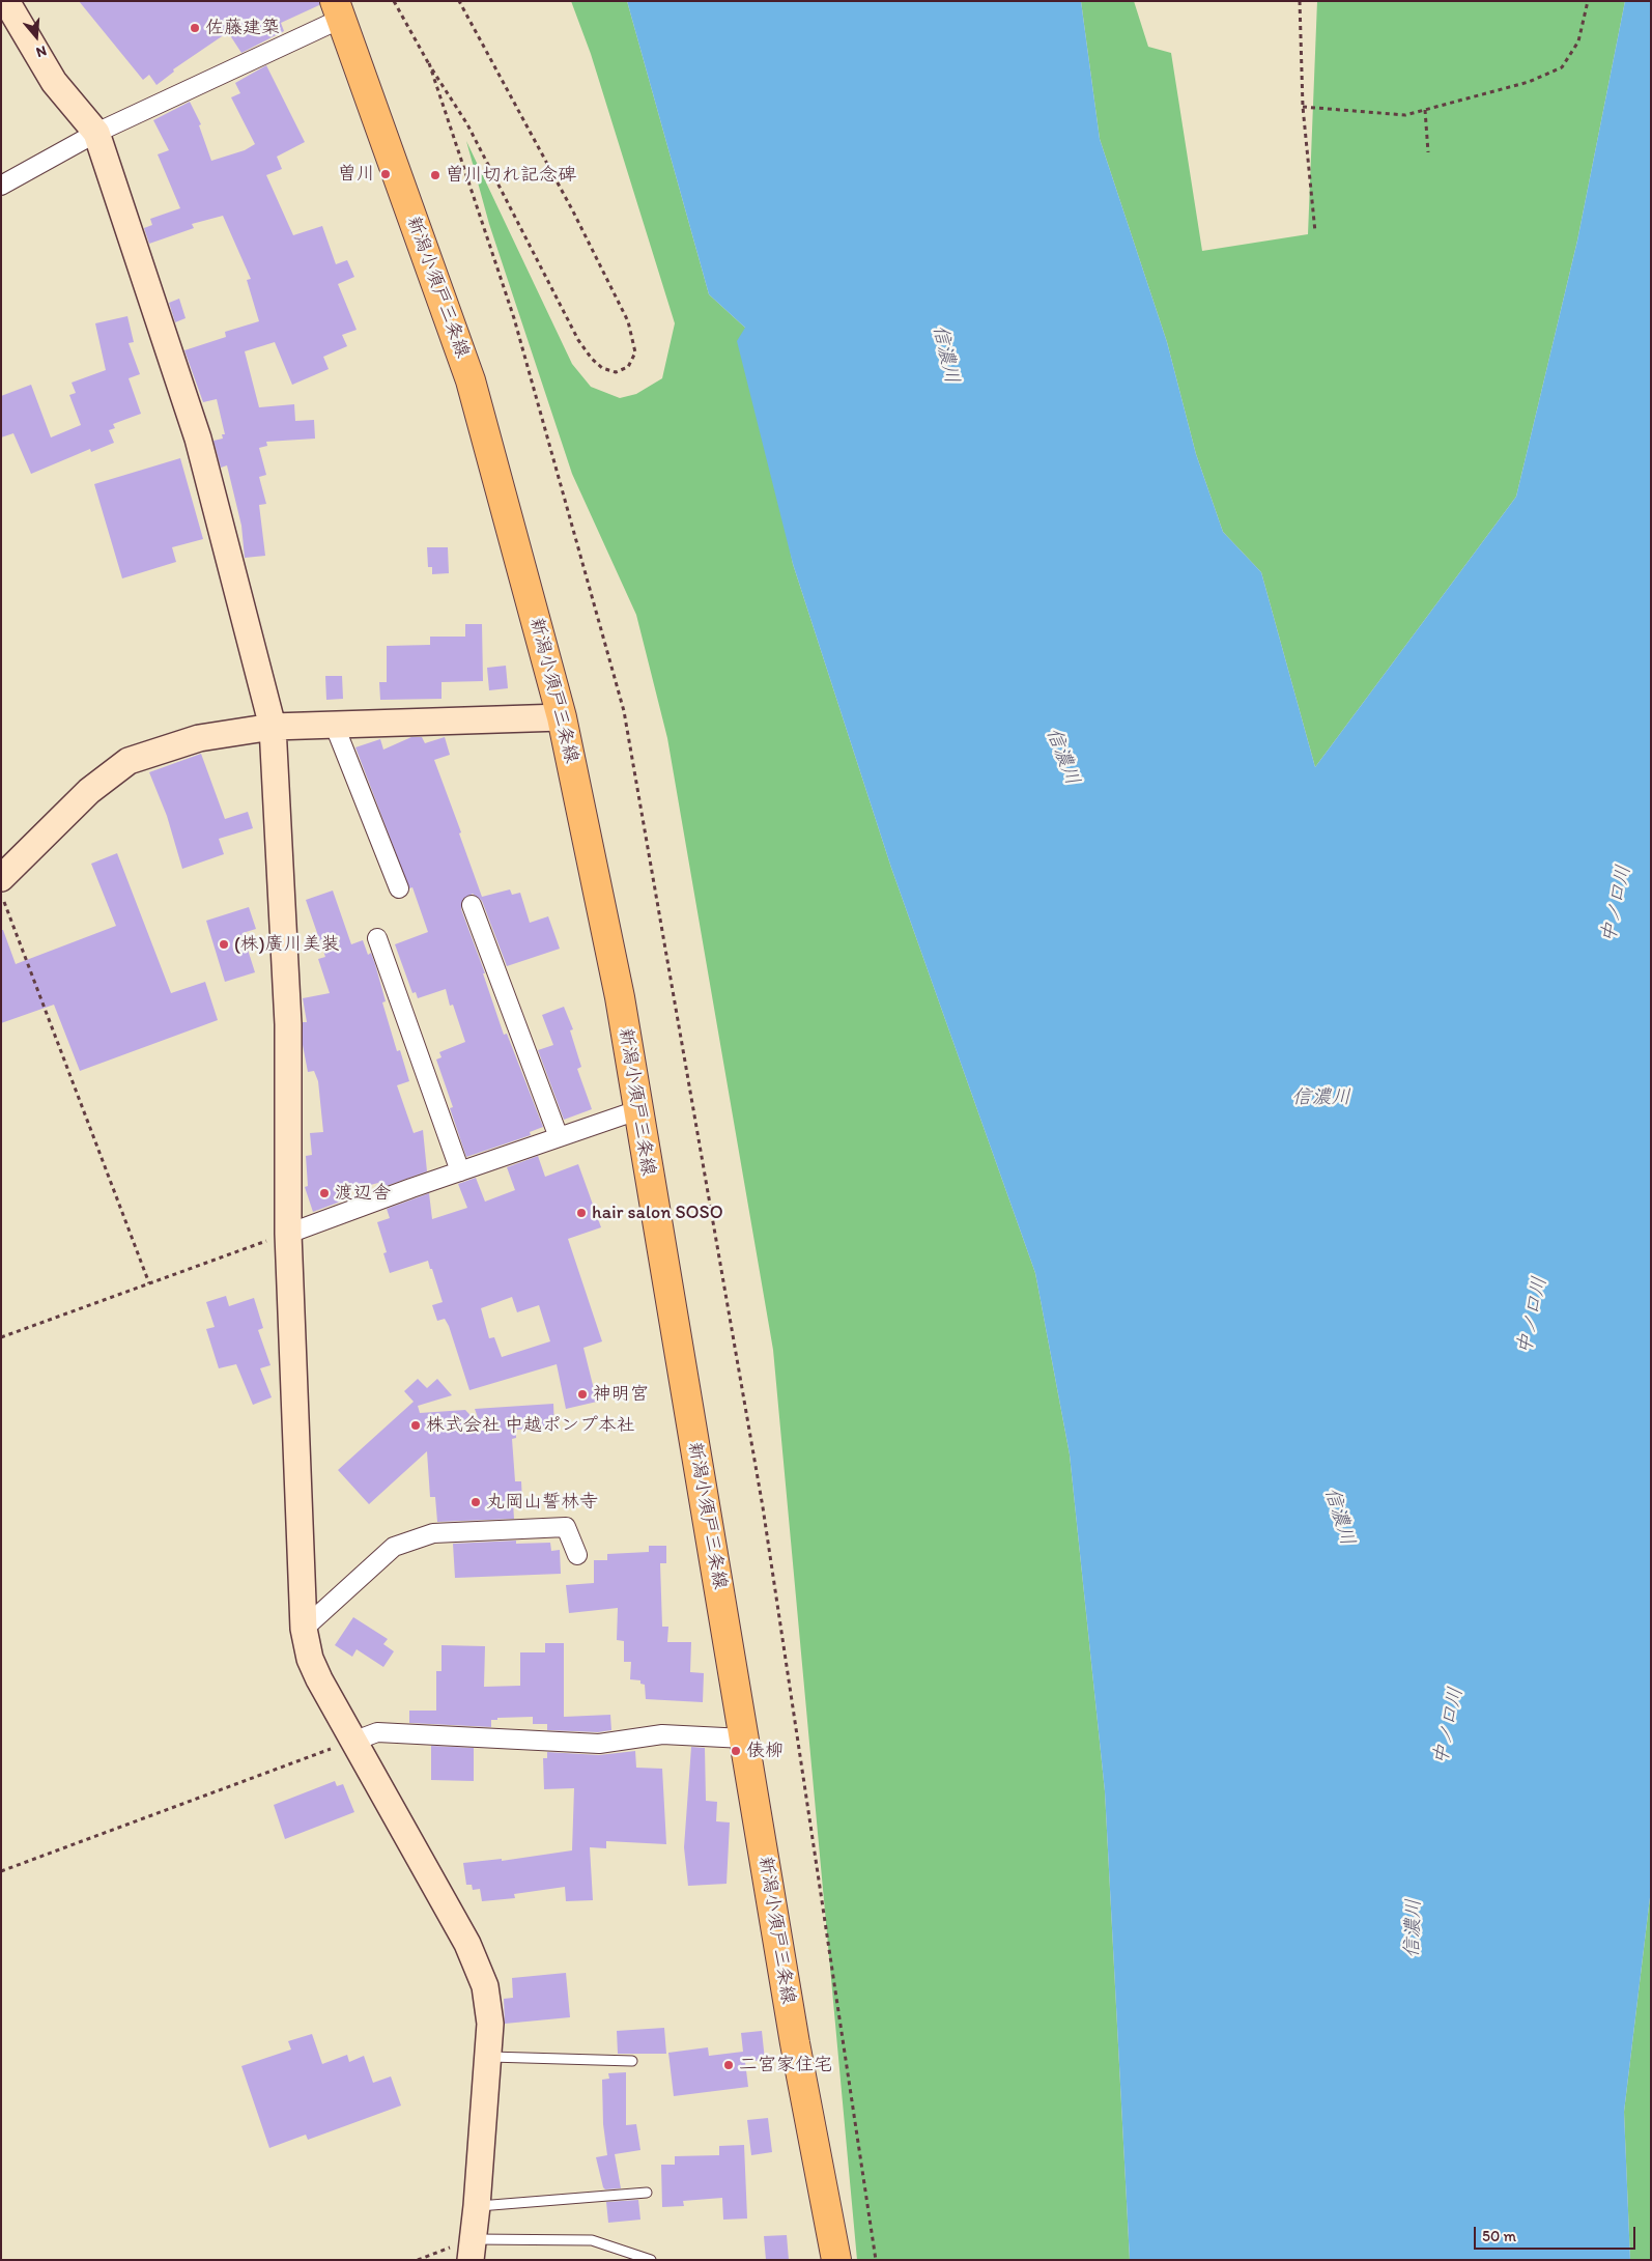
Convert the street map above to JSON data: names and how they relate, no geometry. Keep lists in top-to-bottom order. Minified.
{"streets":{"main road":["新潟小須戸三条線"]},"water":["信濃川","中ノ口川"],"places":["佐藤建築","曽川","曽川切れ記念碑","(株)廣川美装","渡辺舎","hair salon SOSO","神明宮","株式会社 中越ポンプ本社","丸岡山誓林寺","俵柳","二宮家住宅"],"scale_bar":"50 m","north":"bottom"}
